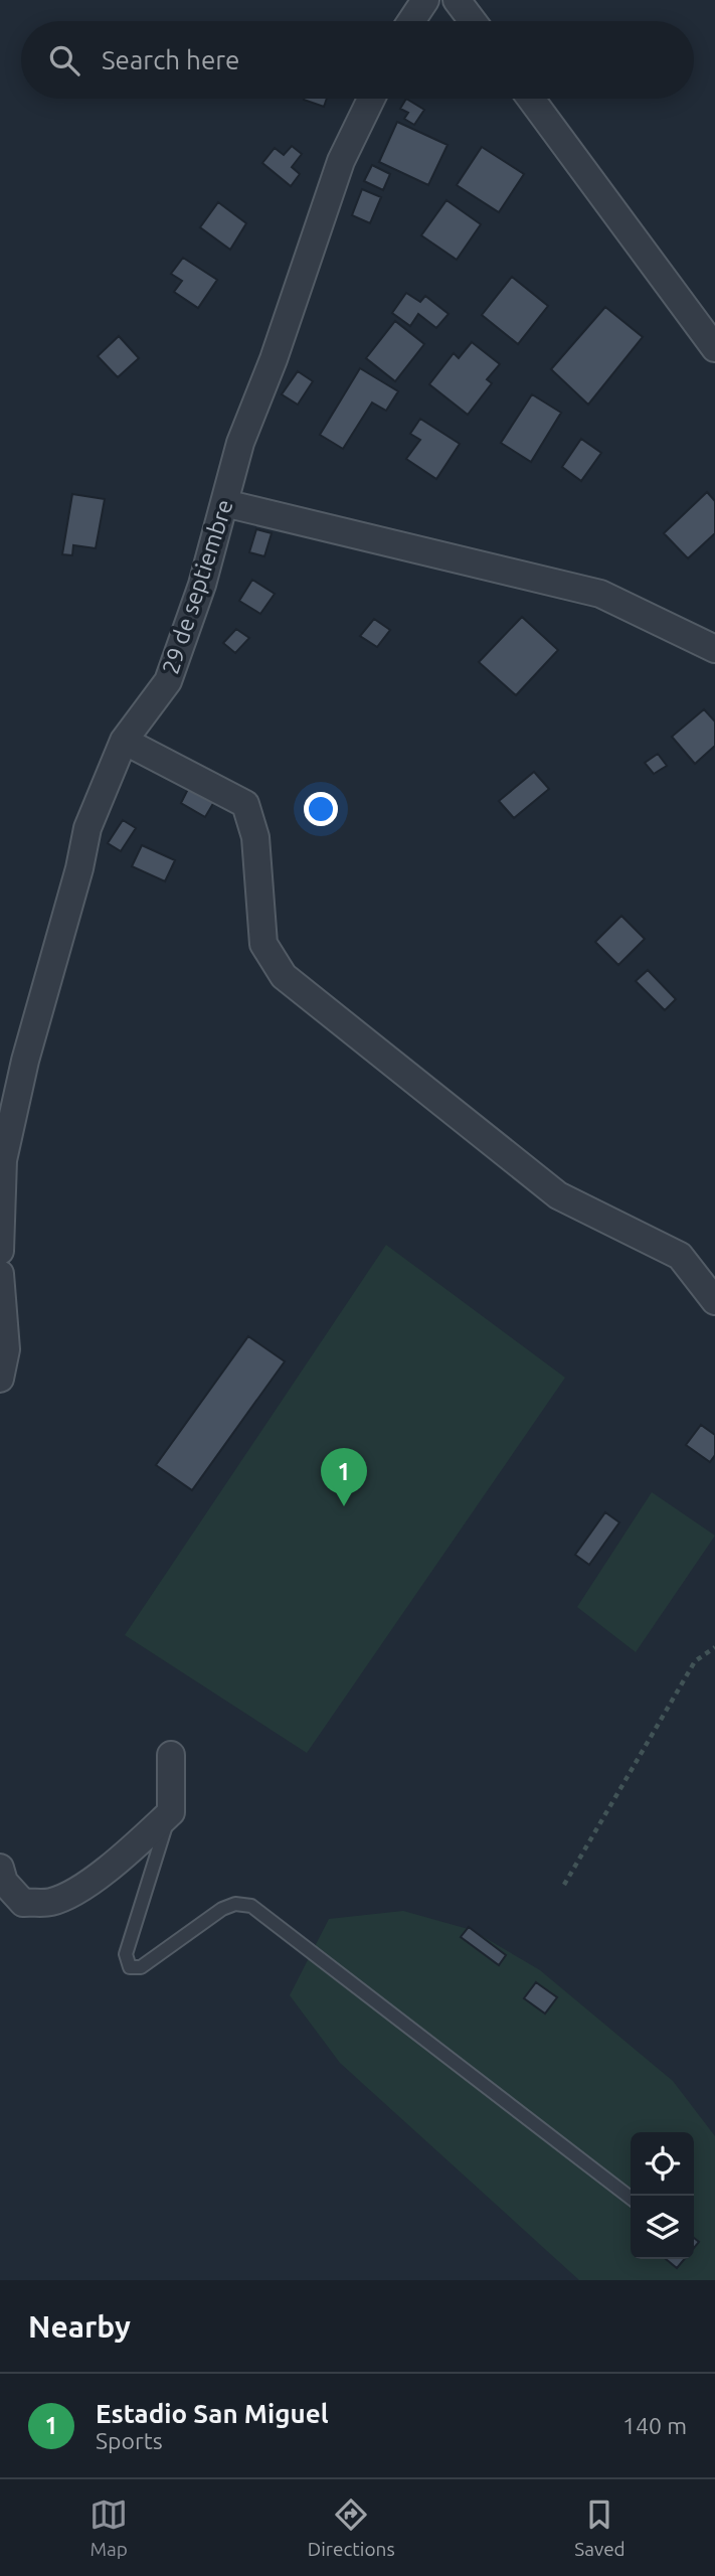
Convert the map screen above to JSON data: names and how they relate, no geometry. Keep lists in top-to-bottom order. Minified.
{"streets":{"street":["29 de septiembre"]},"page":{"search":"Search here","pins":"1","heading":"Nearby","list":[{"mark":"1","name":"Estadio San Miguel","note":"Sports","value":"140 m"}],"nav":["Map","Directions","Saved"]}}
